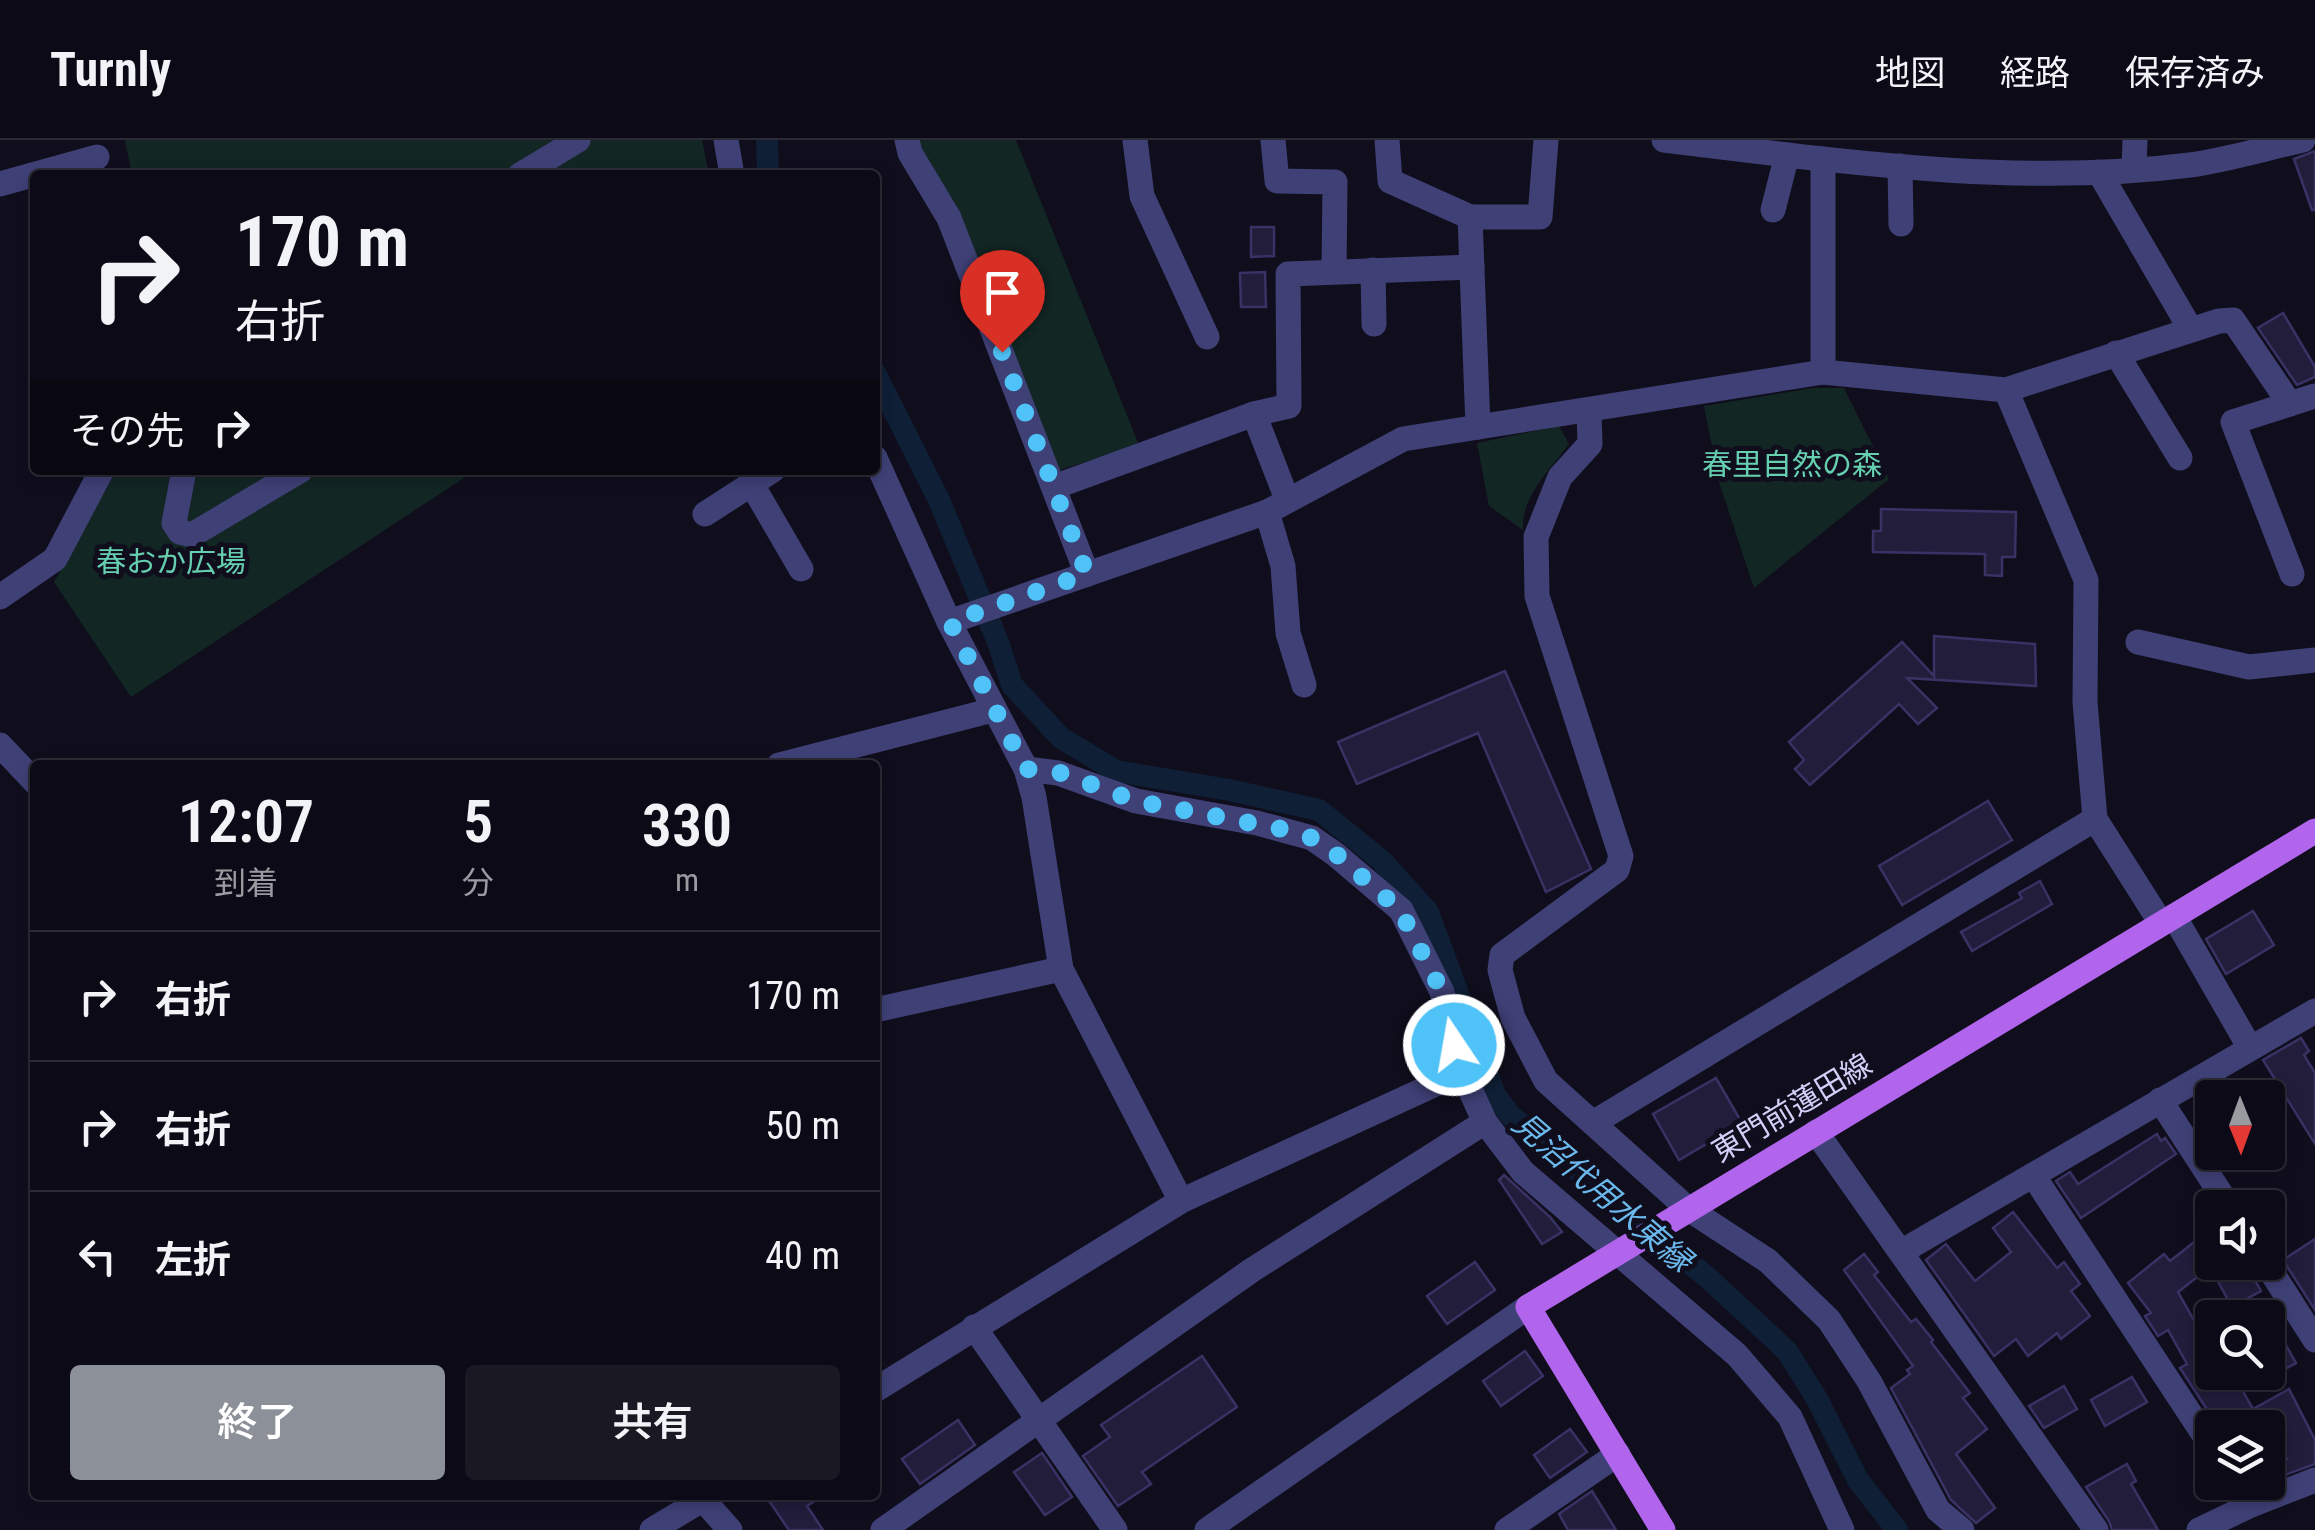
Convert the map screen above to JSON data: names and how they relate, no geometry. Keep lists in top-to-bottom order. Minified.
{"streets":{"main road":["東門前蓮田線"]},"water":["見沼代用水東縁"],"parks":["春里自然の森","春おか広場"],"north":"bottom","page":{"header":"Turnly","nav":["地図","経路","保存済み"],"turn":["170 m","右折"],"then":"その先","eta":["12:07","到着","5","分","330","m"],"list":[{"name":"右折","value":"170 m"},{"name":"右折","value":"50 m"},{"name":"左折","value":"40 m"}],"buttons":["終了","共有"]}}
